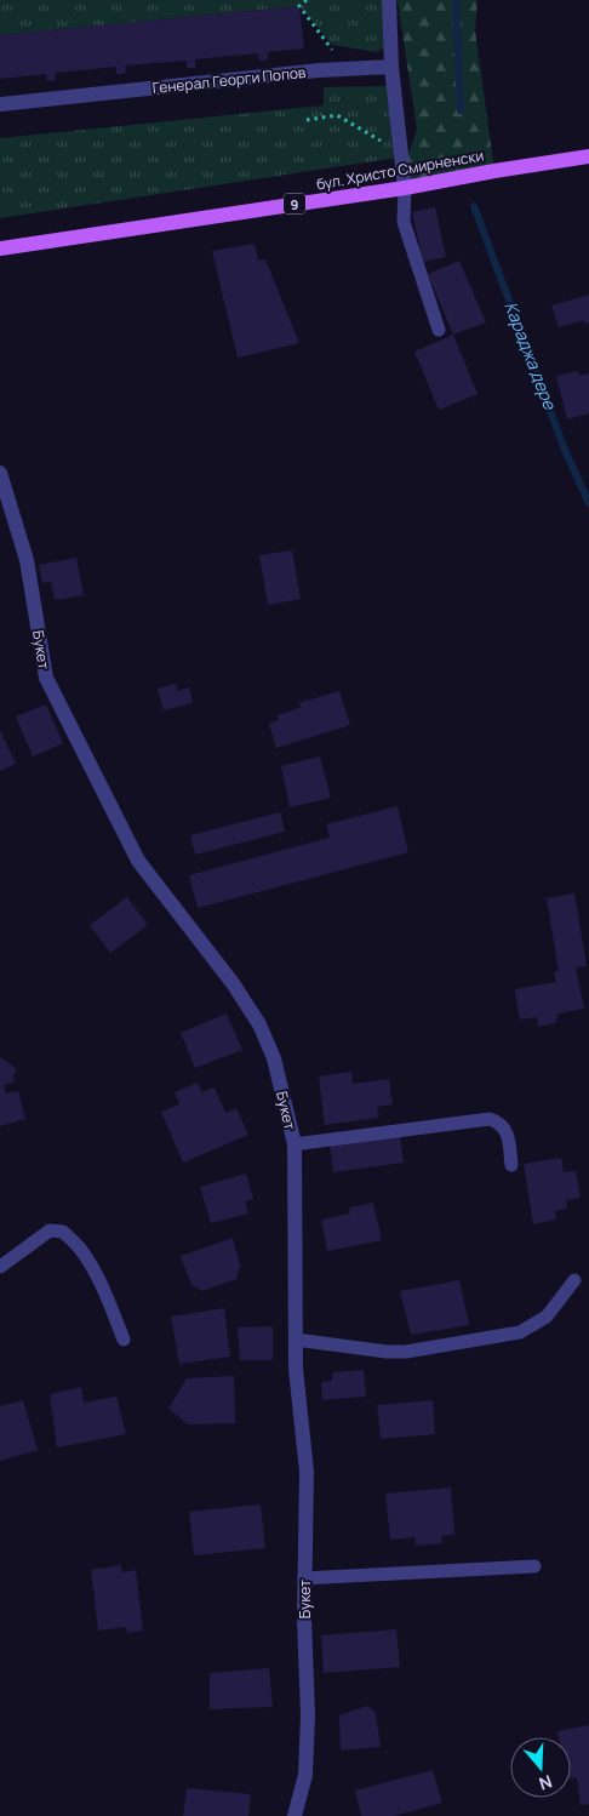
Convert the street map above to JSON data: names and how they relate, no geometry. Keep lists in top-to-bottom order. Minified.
{"streets":{"main road":["бул. Христо Смирненски","9"],"street":["Генерал Георги Попов","Букет"]},"water":["Караджа дере"],"north":"bottom"}
